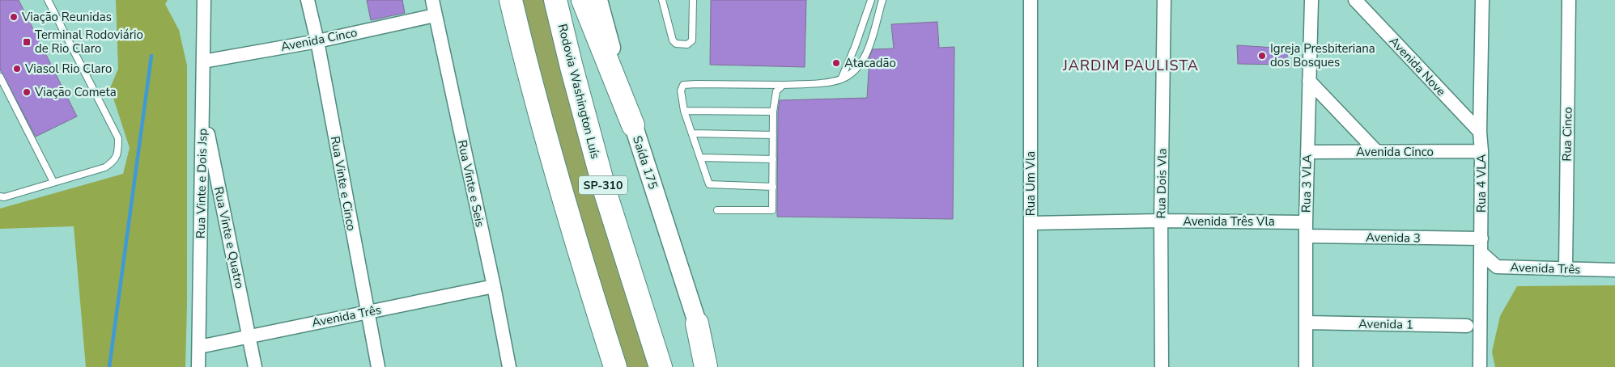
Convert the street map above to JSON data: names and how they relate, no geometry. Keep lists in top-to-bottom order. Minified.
{"streets":{"highway":["Rodovia Washington Luís","SP-310"],"main road":["Saída 175"],"street":["Avenida Cinco","Avenida Nove","Rua Cinco","Rua Vinte e Dois Jsp","Rua Vinte e Cinco","Rua Vinte e Seis","Rua Um Vla","Rua Dois Vla","Rua 3 VLA","Rua 4 VLA","Avenida Três Vla","Rua Vinte e Quatro","Avenida 3","Avenida Três","Avenida 1"]},"crossings":[["Avenida Cinco","Rua Vinte e Dois Jsp"],["Avenida Cinco","Rua Vinte e Cinco"],["Avenida Cinco","Rua Vinte e Seis"],["Avenida Cinco","Rua 3 VLA"],["Avenida Cinco","Rua 4 VLA"],["Avenida Nove","Rua 4 VLA"],["Rua Cinco","Avenida Três"],["Rua Vinte e Dois Jsp","Rua Vinte e Quatro"],["Rua Vinte e Dois Jsp","Avenida Três"],["Rua Vinte e Cinco","Avenida Três"],["Rua Vinte e Seis","Avenida Três"],["Rua Um Vla","Avenida Três Vla"],["Rua Dois Vla","Avenida Três Vla"],["Rua 3 VLA","Avenida Três Vla"],["Rua 3 VLA","Avenida 3"],["Rua 3 VLA","Avenida 1"],["Rua 4 VLA","Avenida 3"],["Rua 4 VLA","Avenida Três"],["Rua Vinte e Quatro","Avenida Três"]],"districts":["JARDIM PAULISTA"],"places":{"other":["Viação Reunidas","Igreja Presbiteriana dos Bosques","Atacadão","Viasol Rio Claro","Viação Cometa"],"transit":["Terminal Rodoviário de Rio Claro"]}}
